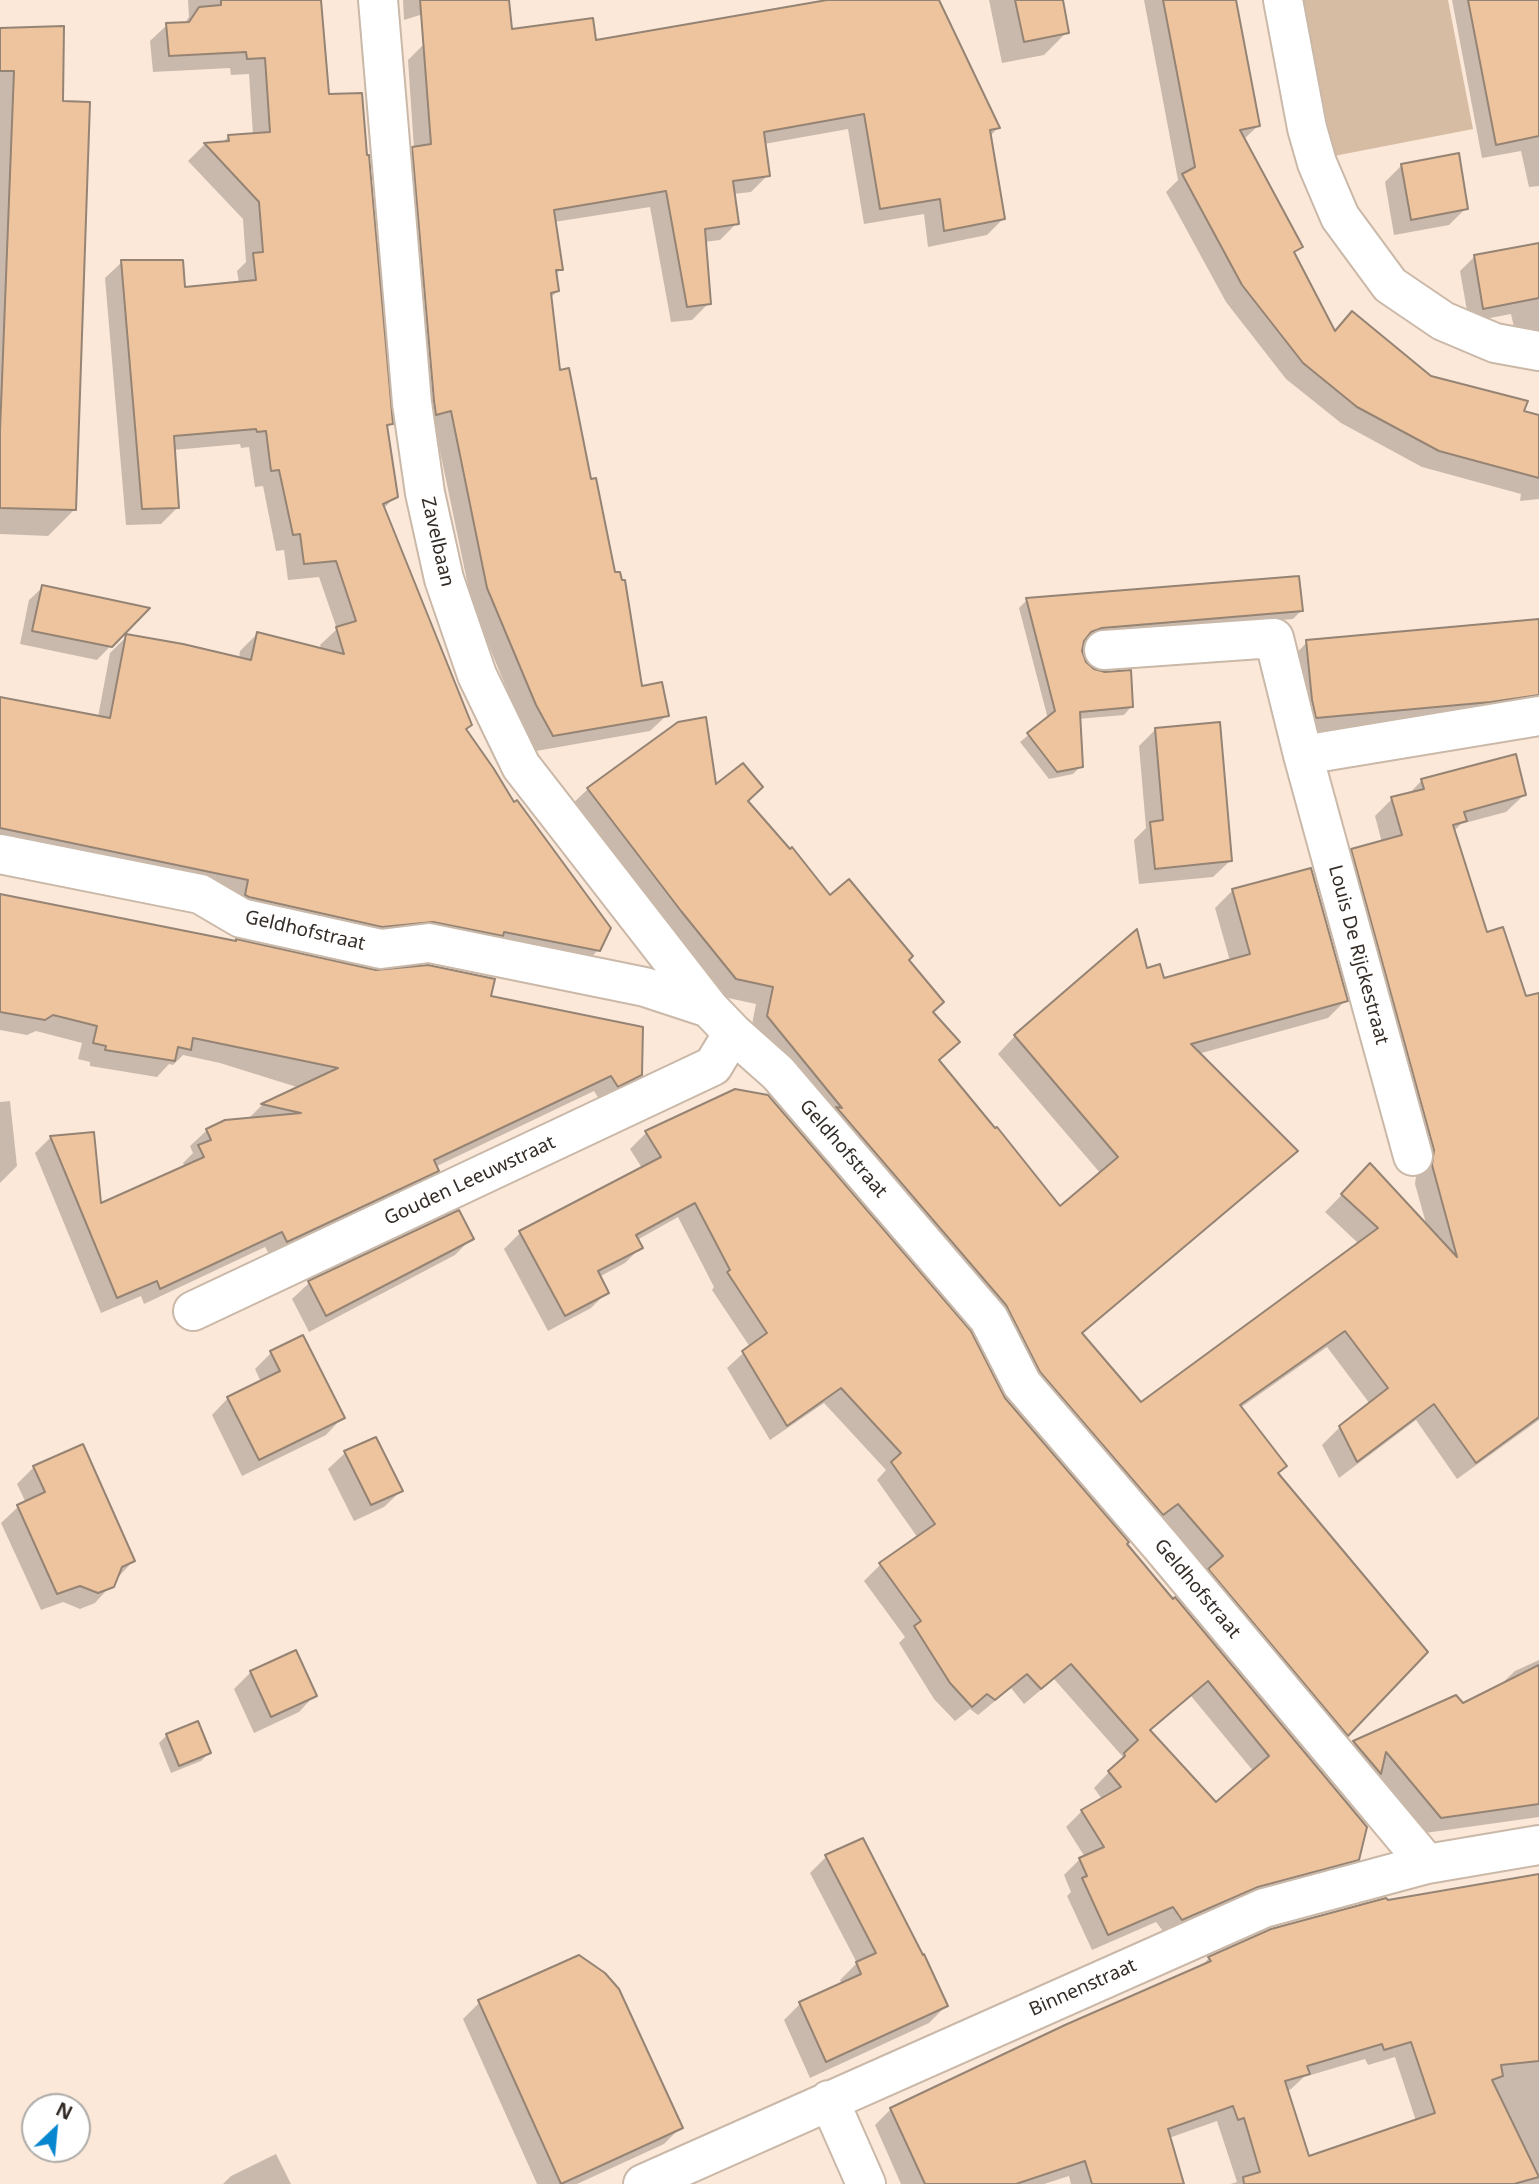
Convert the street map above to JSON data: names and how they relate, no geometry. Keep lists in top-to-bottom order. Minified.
{"streets":{"street":["Zavelbaan","Geldhofstraat","Louis De Rijckestraat","Gouden Leeuwstraat","Binnenstraat"]},"crossings":[["Zavelbaan","Geldhofstraat"],["Zavelbaan","Gouden Leeuwstraat"],["Geldhofstraat","Gouden Leeuwstraat"],["Geldhofstraat","Binnenstraat"]],"north":"top right"}
